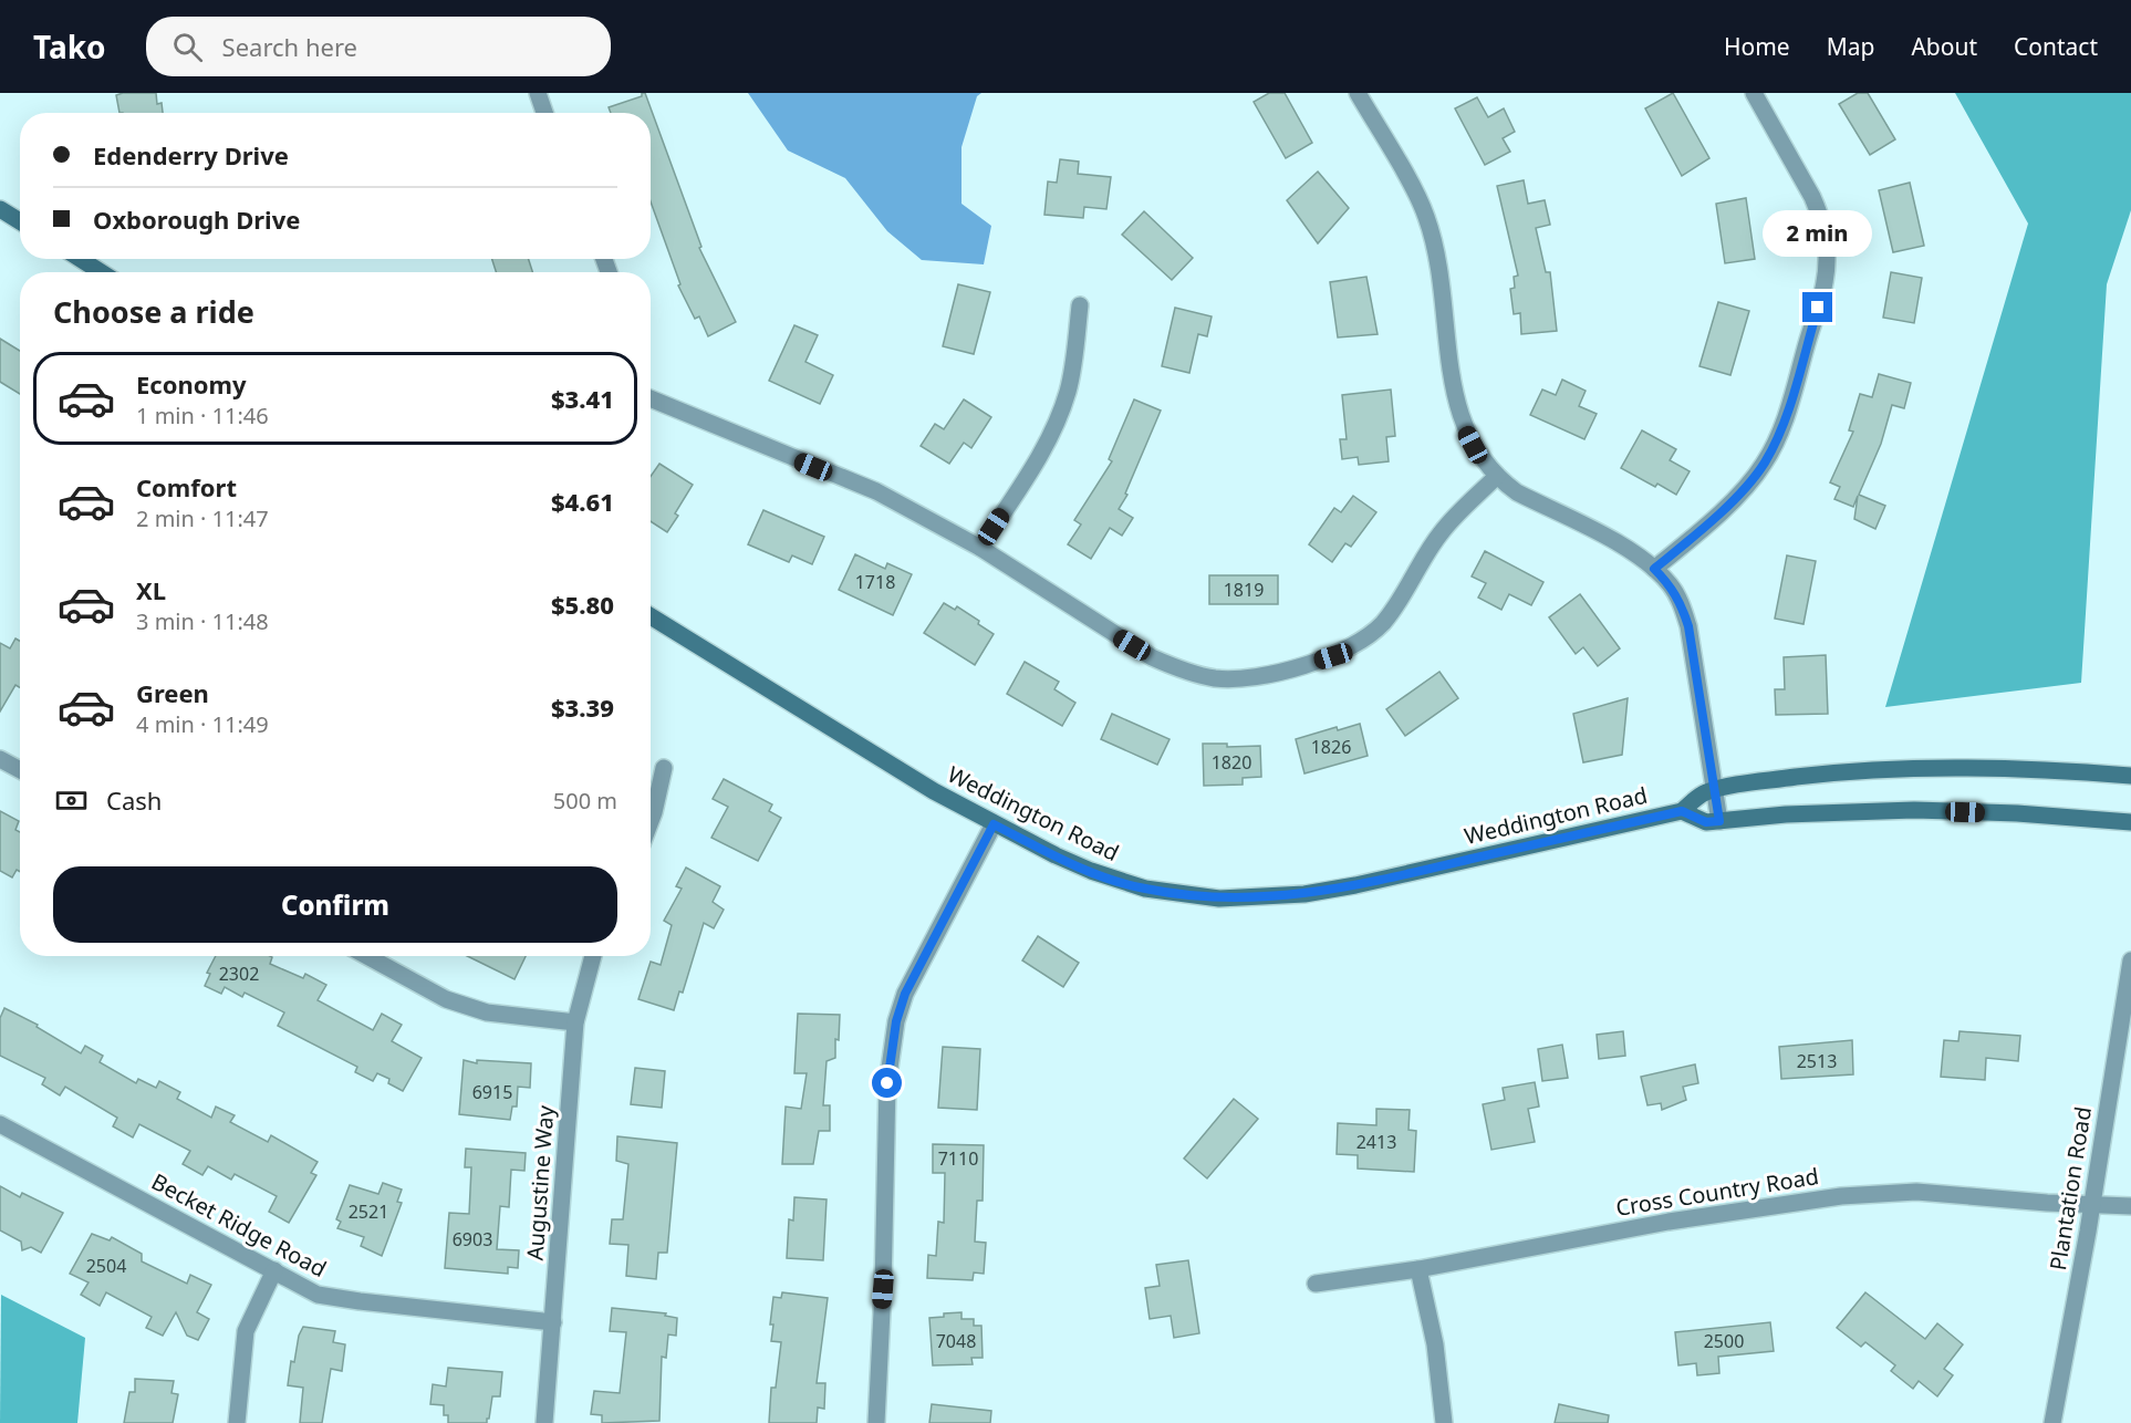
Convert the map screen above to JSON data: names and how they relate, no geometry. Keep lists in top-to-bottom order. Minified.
{"streets":{"main road":["Weddington Road"],"street":["Augustine Way","Plantation Road","Cross Country Road","Becket Ridge Road"]},"crossings":[["Augustine Way","Becket Ridge Road"],["Plantation Road","Cross Country Road"]],"house_numbers":["1718","1819","1826","1820","2302","2513","6915","2413","7110","2521","6903","2504","7048","2500"],"page":{"header":"Tako","search":"Search here","nav":["Home","Map","About","Contact"],"banner":["Edenderry Drive","Oxborough Drive"],"bubble":"2 min","heading":"Choose a ride","list":[{"name":"Economy","note":"1 min · 11:46","value":"$3.41"},{"name":"Comfort","note":"2 min · 11:47","value":"$4.61"},{"name":"XL","note":"3 min · 11:48","value":"$5.80"},{"name":"Green","note":"4 min · 11:49","value":"$3.39"}],"pay":["Cash","500 m"],"buttons":"Confirm"}}
